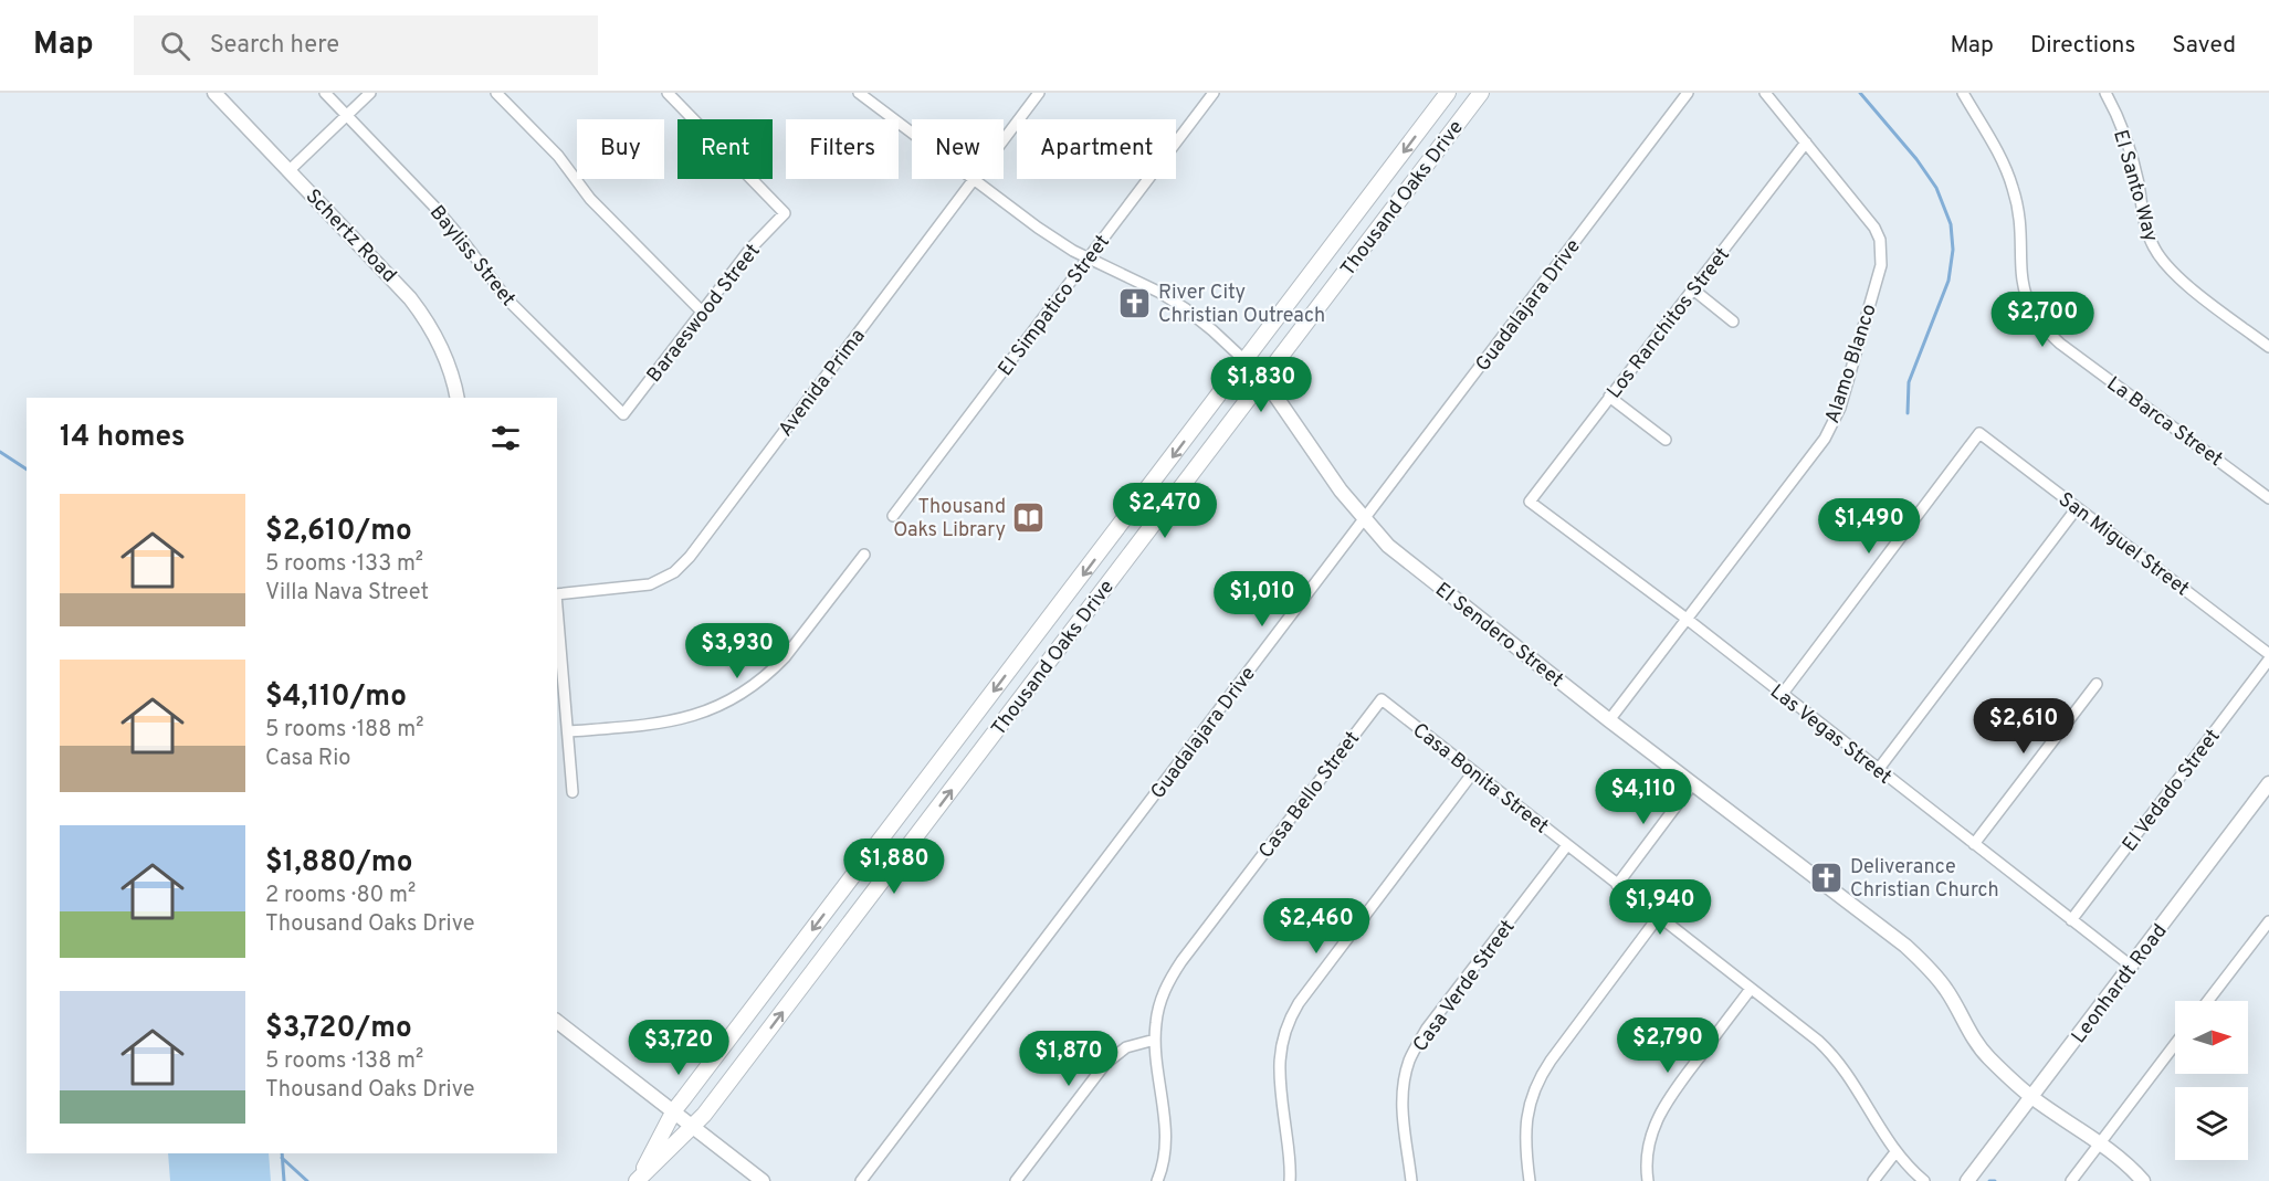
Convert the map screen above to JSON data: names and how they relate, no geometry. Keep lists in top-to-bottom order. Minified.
{"streets":{"main road":["Thousand Oaks Drive"],"street":["El Santo Way","Schertz Road","Bayliss Street","El Simpatico Street","Guadalajara Drive","Baraeswood Street","Los Ranchitos Street","Alamo Blanco","Avenida Prima","La Barca Street","San Miguel Street","El Sendero Street","Las Vegas Street","Casa Bonita Street","El Vedado Street","Casa Bello Street","Leonhardt Road","Casa Verde Street"]},"crossings":[["Thousand Oaks Drive","El Sendero Street"],["Bayliss Street","Baraeswood Street"],["El Simpatico Street","El Sendero Street"],["Guadalajara Drive","El Sendero Street"],["Los Ranchitos Street","Alamo Blanco"],["Los Ranchitos Street","Las Vegas Street"],["Alamo Blanco","El Sendero Street"],["Alamo Blanco","Las Vegas Street"],["Avenida Prima","El Sendero Street"],["San Miguel Street","Las Vegas Street"],["El Sendero Street","Leonhardt Road"],["Las Vegas Street","El Vedado Street"],["Las Vegas Street","Leonhardt Road"],["Casa Bonita Street","Casa Bello Street"],["Casa Bonita Street","Casa Verde Street"]],"places":{"church":["River City Christian Outreach","Deliverance Christian Church"],"library":["Thousand Oaks Library"]},"north":"right","page":{"header":"Map","search":"Search here","nav":["Map","Directions","Saved"],"chip":["Buy","Rent","Filters","New","Apartment"],"price":["$2,700","$1,830","$2,470","$1,490","$1,010","$3,930","$2,610","$4,110","$1,880","$1,940","$2,460","$2,790","$3,720","$1,870"],"heading":"14 homes","list":[{"name":"$2,610/mo","note":"5 rooms · 133 m² · Villa Nava Street"},{"name":"$4,110/mo","note":"5 rooms · 188 m² · Casa Rio"},{"name":"$1,880/mo","note":"2 rooms · 80 m² · Thousand Oaks Drive"},{"name":"$3,720/mo","note":"5 rooms · 138 m² · Thousand Oaks Drive"}]}}
